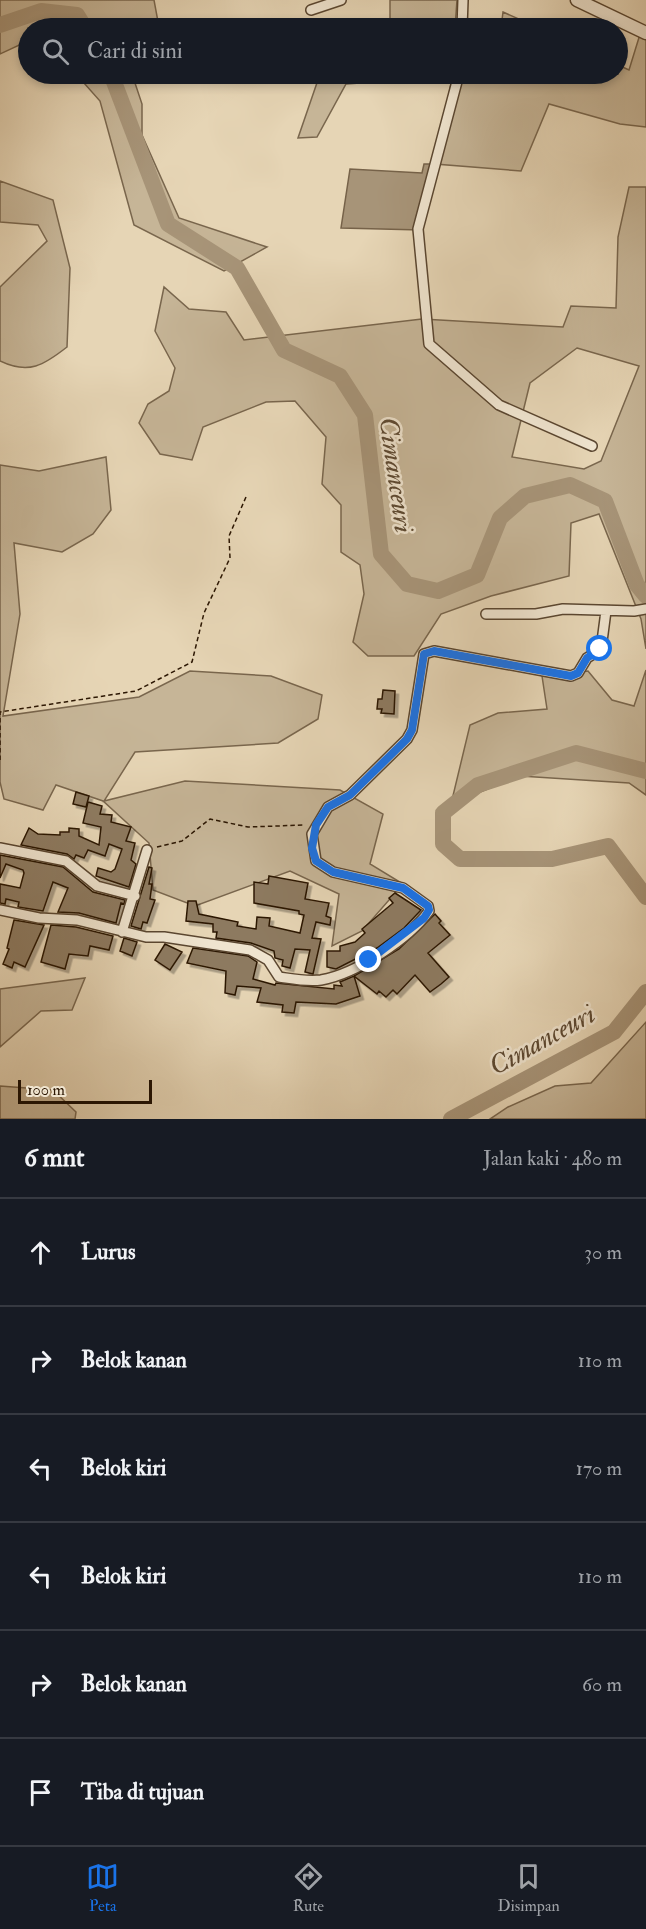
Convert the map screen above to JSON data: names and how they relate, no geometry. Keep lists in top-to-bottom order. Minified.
{"water":["Cimanceuri"],"scale_bar":"100 m","page":{"search":"Cari di sini","scale":"100 m","heading":["6 mnt","Jalan kaki · 480 m"],"list":[["Lurus","30 m"],["Belok kanan","110 m"],["Belok kiri","170 m"],["Belok kiri","110 m"],["Belok kanan","60 m"],"Tiba di tujuan"],"nav":["Peta","Rute","Disimpan"]}}
